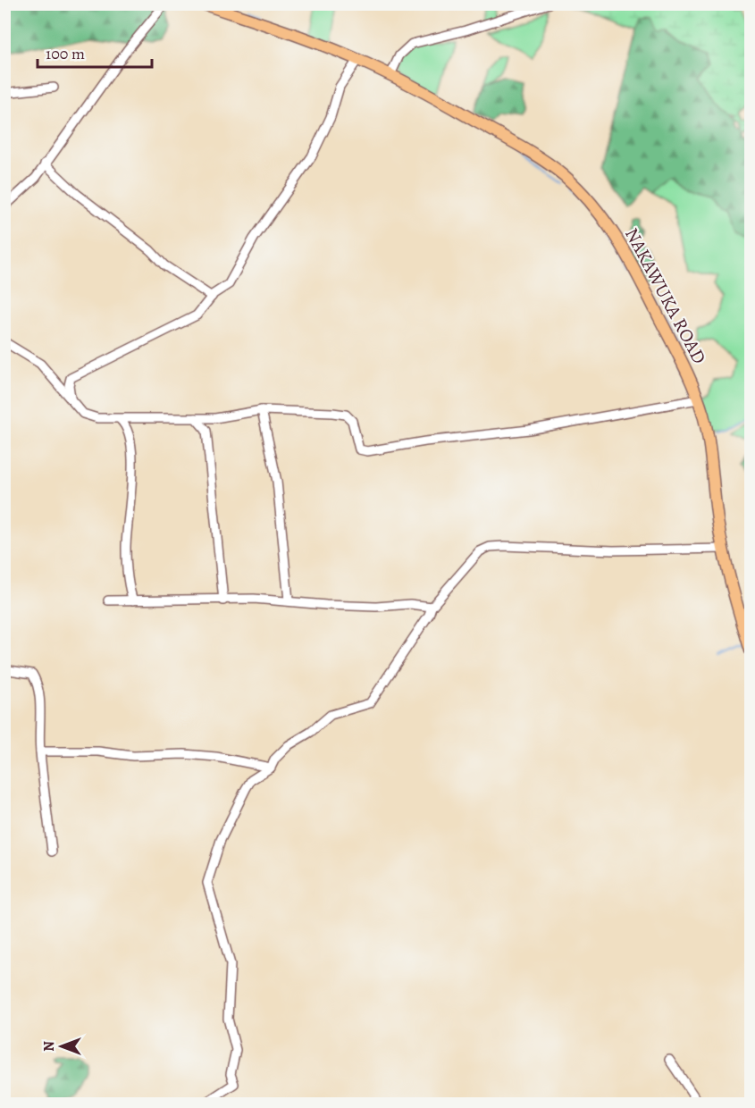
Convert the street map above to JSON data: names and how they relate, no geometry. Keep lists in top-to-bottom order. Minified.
{"streets":{"main road":["NAKAWUKA ROAD"]},"scale_bar":"100 m","north":"left"}
